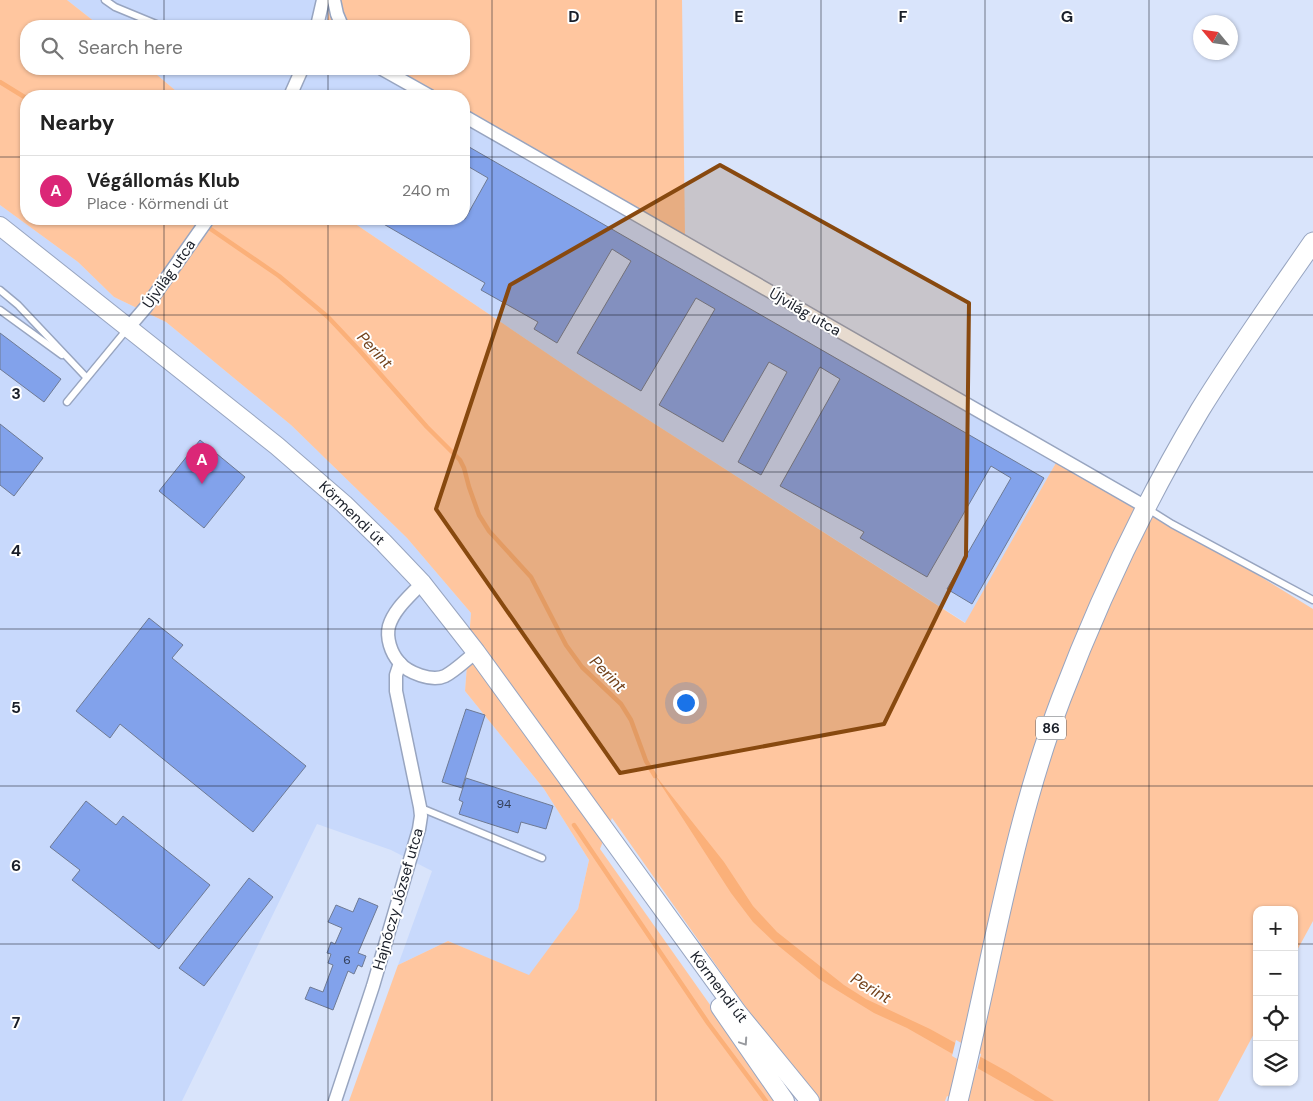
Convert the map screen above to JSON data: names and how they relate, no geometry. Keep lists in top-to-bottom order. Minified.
{"streets":{"main road":["86"],"street":["Újvilág utca","Körmendi út","Hajnóczy József utca"]},"crossings":[["Újvilág utca","Körmendi út"],["Újvilág utca","86"]],"water":["Perint"],"house_numbers":["94","6"],"north":"top left","page":{"search":"Search here","heading":"Nearby","list":[{"mark":"A","name":"Végállomás Klub","note":"Place · Körmendi út","value":"240 m"}],"pins":"A","map_buttons":["+","−"]},"grid":{"columns":["D","E","F","G"],"rows":["3","4","5","6","7"]}}
